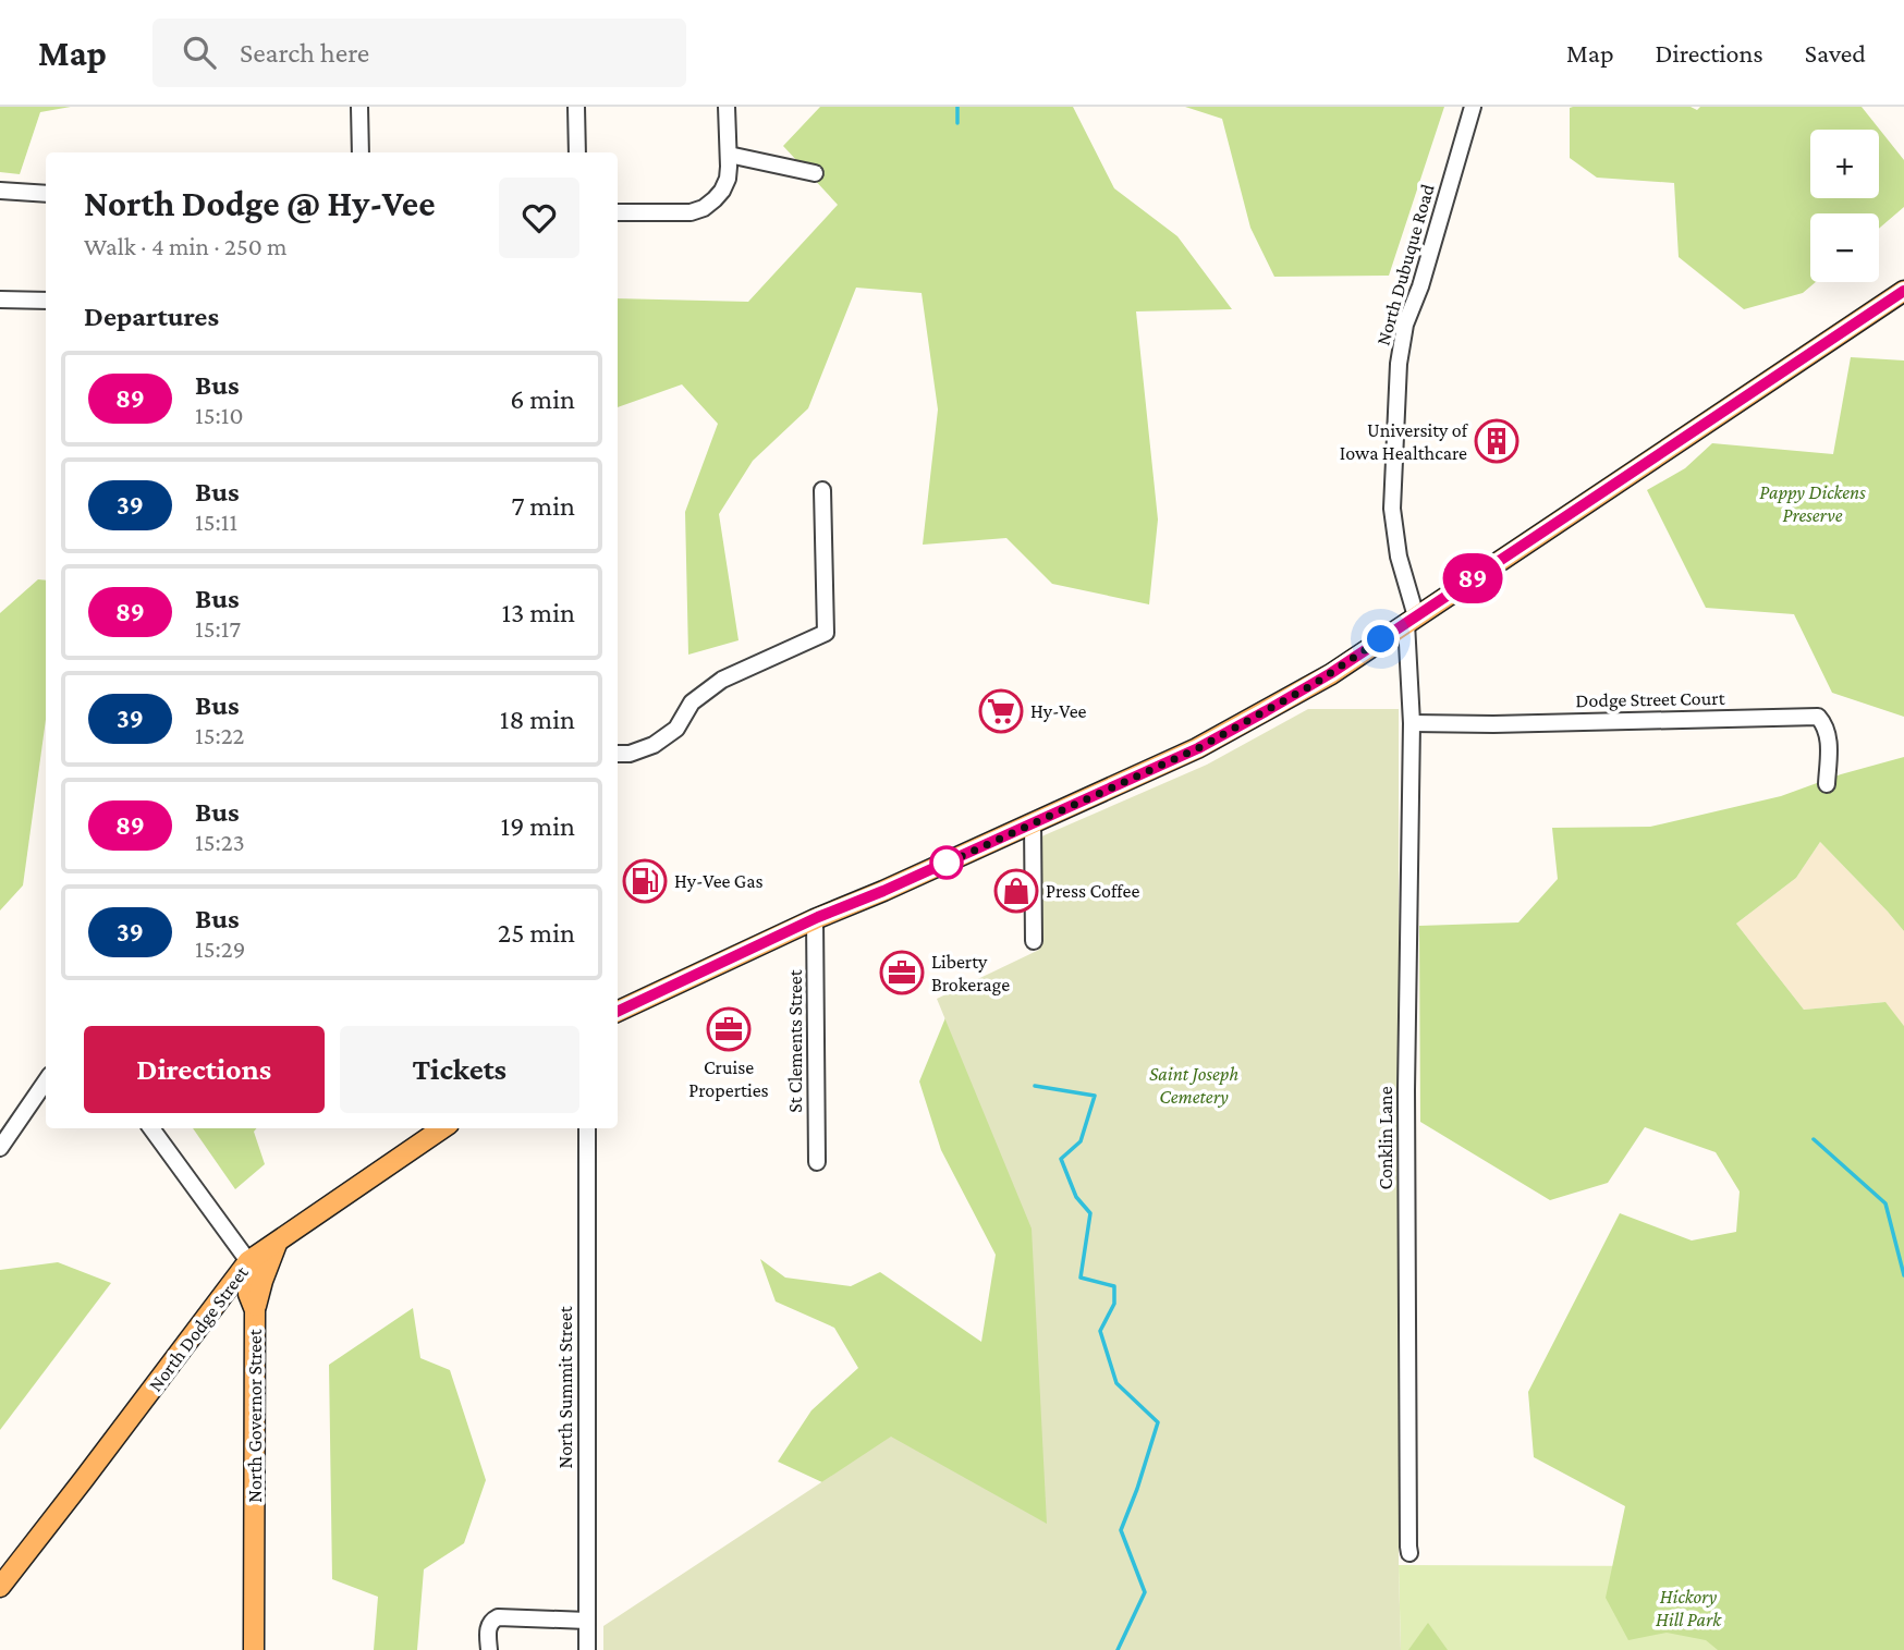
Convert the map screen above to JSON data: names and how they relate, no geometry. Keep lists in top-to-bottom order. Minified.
{"streets":{"main road":["North Dodge Street","North Governor Street"],"street":["North Dubuque Road","Dodge Street Court","St Clements Street","Conklin Lane","North Summit Street"]},"crossings":[["North Dubuque Road","Dodge Street Court"],["North Dubuque Road","Conklin Lane"],["Dodge Street Court","Conklin Lane"],["North Dodge Street","North Governor Street"]],"parks":["Pappy Dickens Preserve","Saint Joseph Cemetery","Hickory Hill Park"],"places":{"building":["University of Iowa Healthcare"],"supermarket":["Hy-Vee"],"fuel station":["Hy-Vee Gas"],"shop":["Press Coffee"],"office":["Liberty Brokerage","Cruise Properties"]},"lines":["bus line 89"],"page":{"header":"Map","search":"Search here","nav":["Map","Directions","Saved"],"on_map":"89","map_buttons":["+","−"],"heading":[["North Dodge @ Hy-Vee","Walk · 4 min · 250 m"],"Departures"],"list":[{"mark":"89","name":"Bus","note":"15:10","value":"6 min"},{"mark":"39","name":"Bus","note":"15:11","value":"7 min"},{"mark":"89","name":"Bus","note":"15:17","value":"13 min"},{"mark":"39","name":"Bus","note":"15:22","value":"18 min"},{"mark":"89","name":"Bus","note":"15:23","value":"19 min"},{"mark":"39","name":"Bus","note":"15:29","value":"25 min"}],"buttons":["Directions","Tickets"]}}
